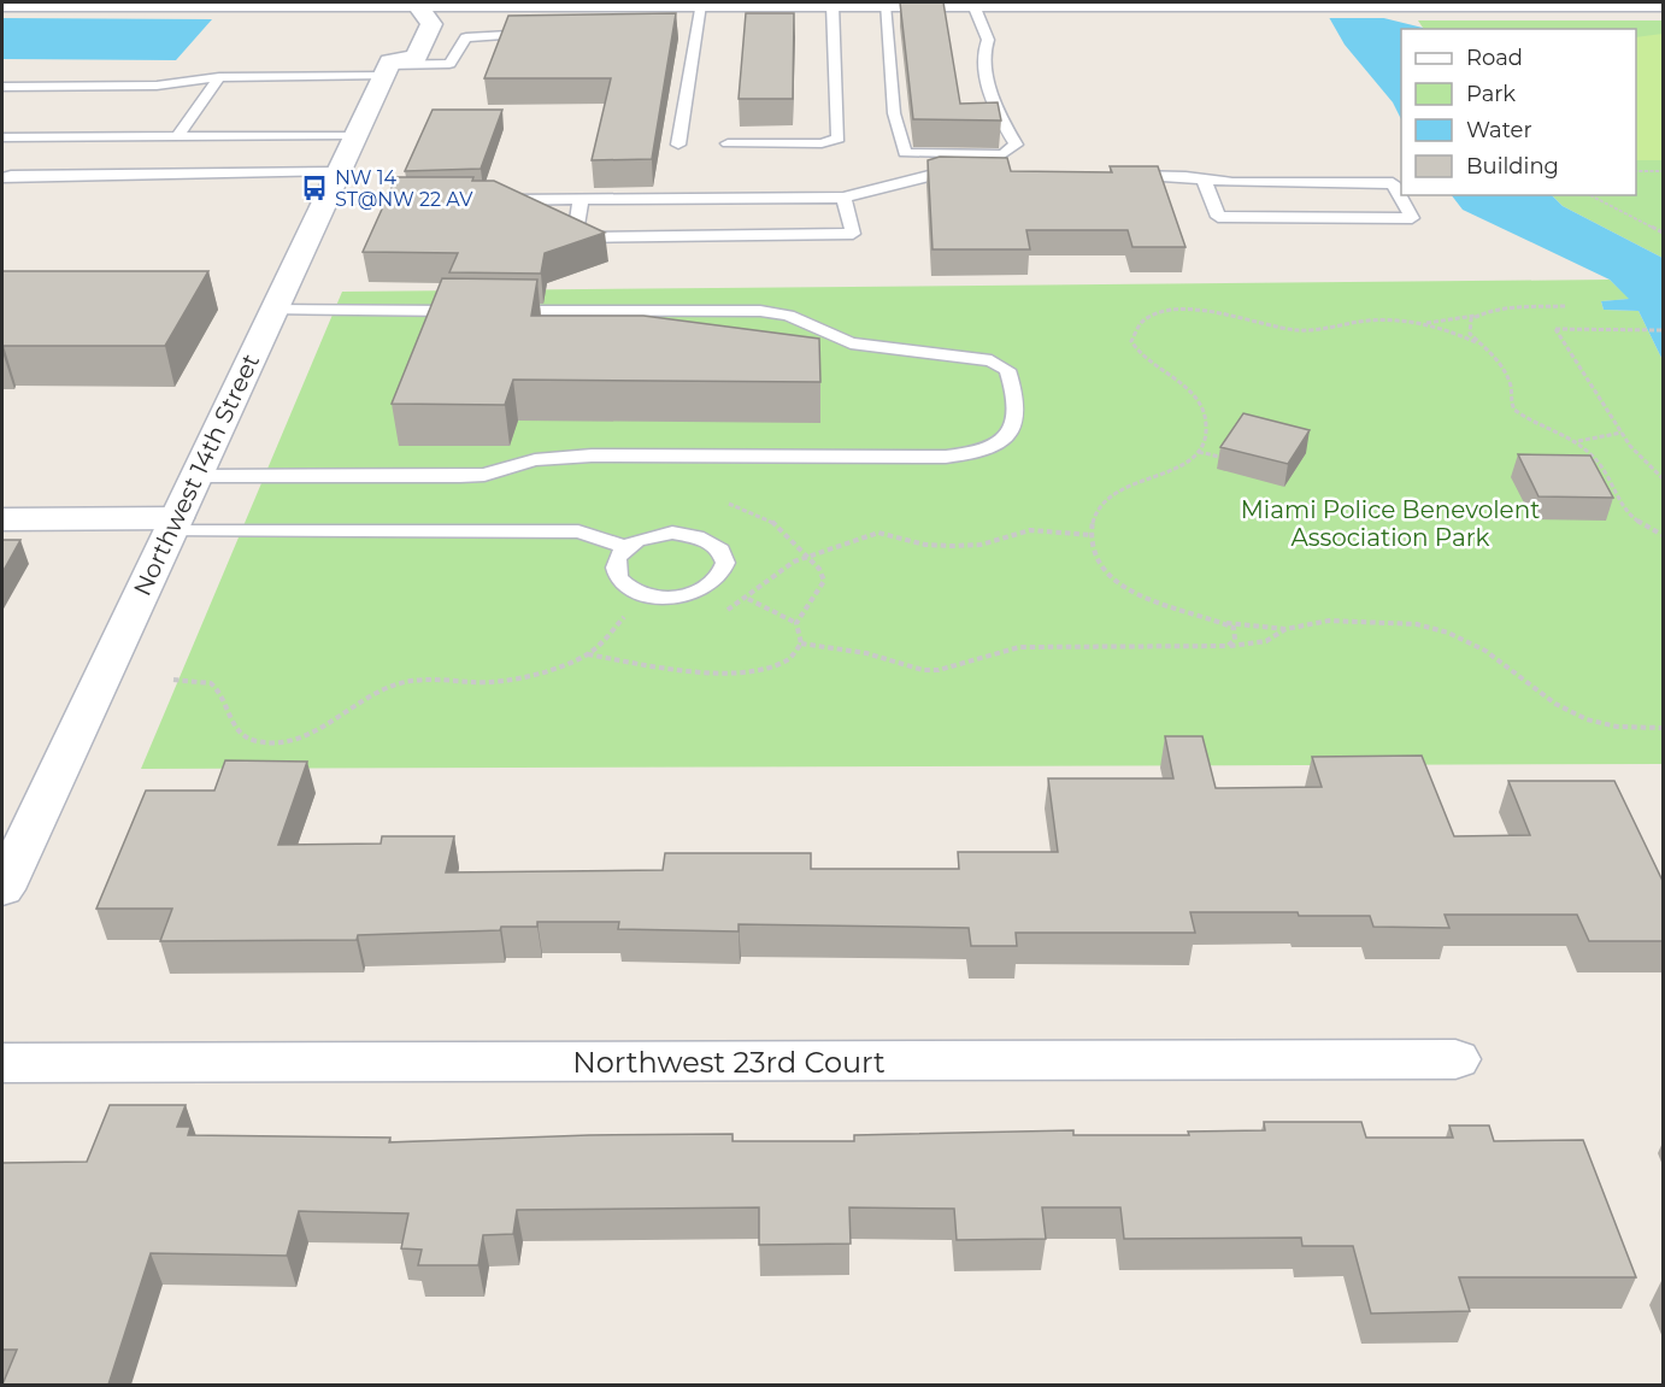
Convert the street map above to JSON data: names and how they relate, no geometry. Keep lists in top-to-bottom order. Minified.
{"streets":{"street":["Northwest 14th Street","Northwest 23rd Court"]},"parks":["Miami Police Benevolent Association Park"],"places":{"bus stop":["NW 14 ST@NW 22 AV"]},"legend":["Road","Park","Water","Building"]}
